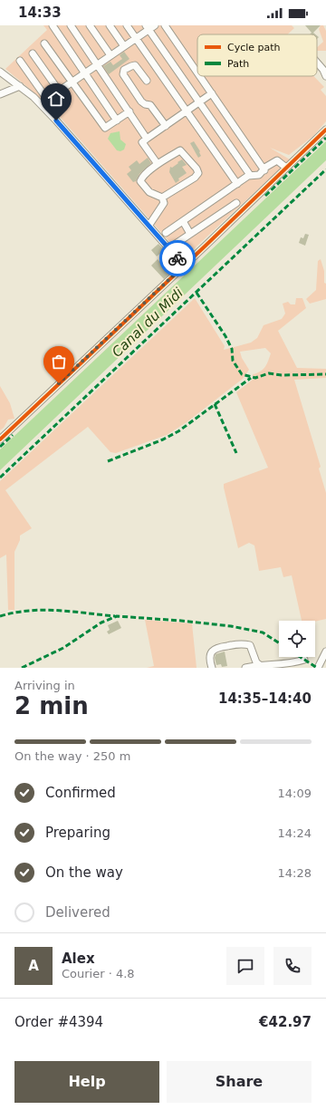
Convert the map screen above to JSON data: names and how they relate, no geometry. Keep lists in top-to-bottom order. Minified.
{"water":["Canal du Midi"],"legend":["Cycle path","Path"],"page":{"status":"14:33","heading":["2 min","Arriving in","14:35–14:40"],"panel":["Alex","Courier · 4.8","Order #4394","€42.97"],"bar":"On the way · 250 m","list":[["Confirmed","14:09"],["Preparing","14:24"],["On the way","14:28"],"Delivered"],"round":"A","buttons":["Help","Share"]}}
